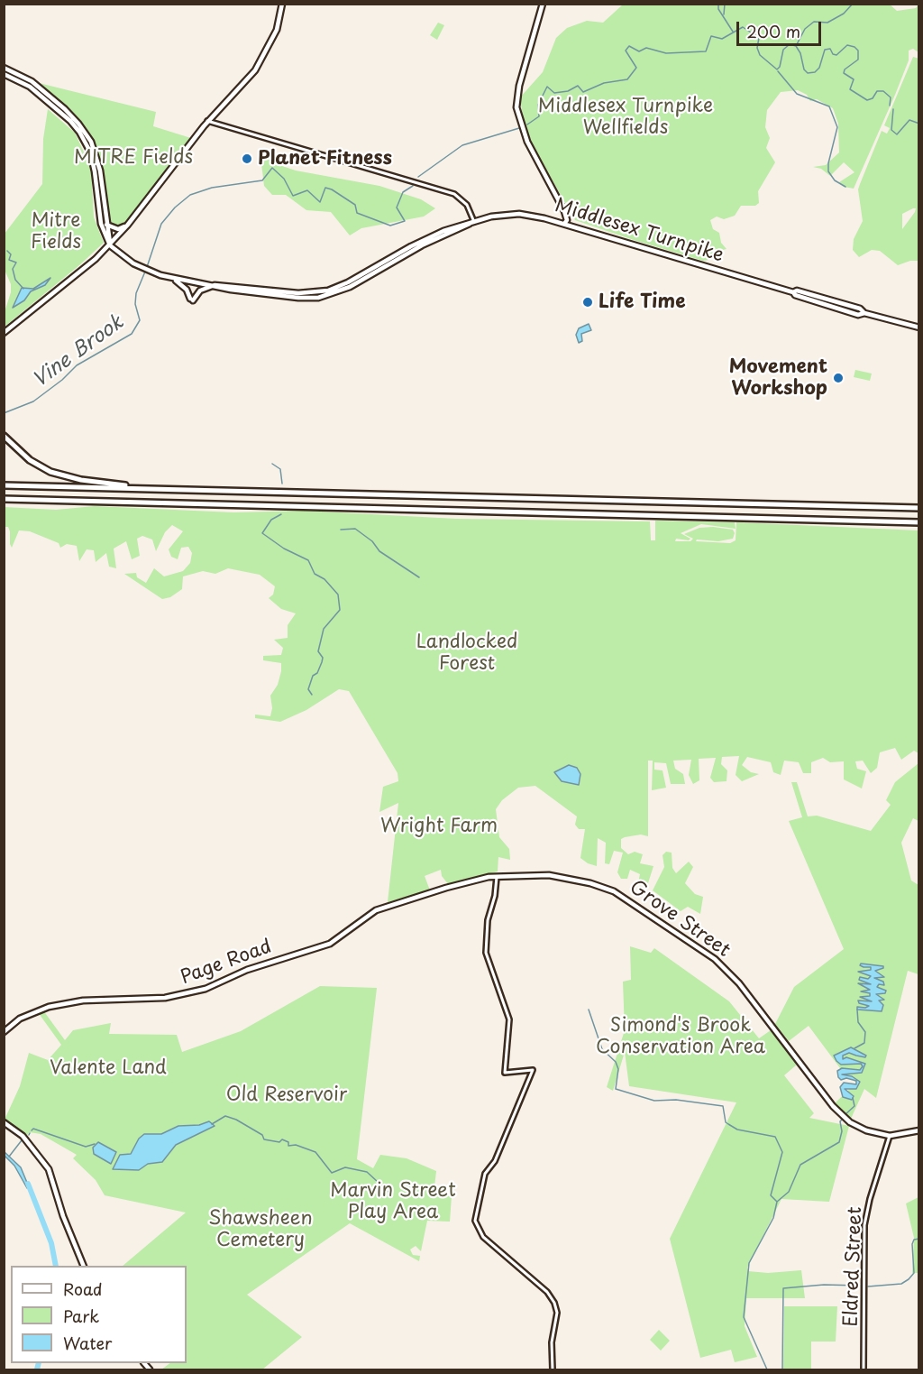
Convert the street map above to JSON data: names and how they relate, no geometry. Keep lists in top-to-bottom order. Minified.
{"streets":{"main road":["Middlesex Turnpike","Grove Street","Page Road"],"street":["Eldred Street"]},"crossings":[["Grove Street","Page Road"],["Grove Street","Eldred Street"]],"water":["Vine Brook"],"parks":["Middlesex Turnpike Wellfields","MITRE Fields","Mitre Fields","Landlocked Forest","Wright Farm","Simond's Brook Conservation Area","Valente Land","Old Reservoir","Marvin Street Play Area","Shawsheen Cemetery"],"places":["Planet Fitness","Life Time","Movement Workshop"],"legend":["Road","Park","Water"],"scale_bar":"200 m"}
